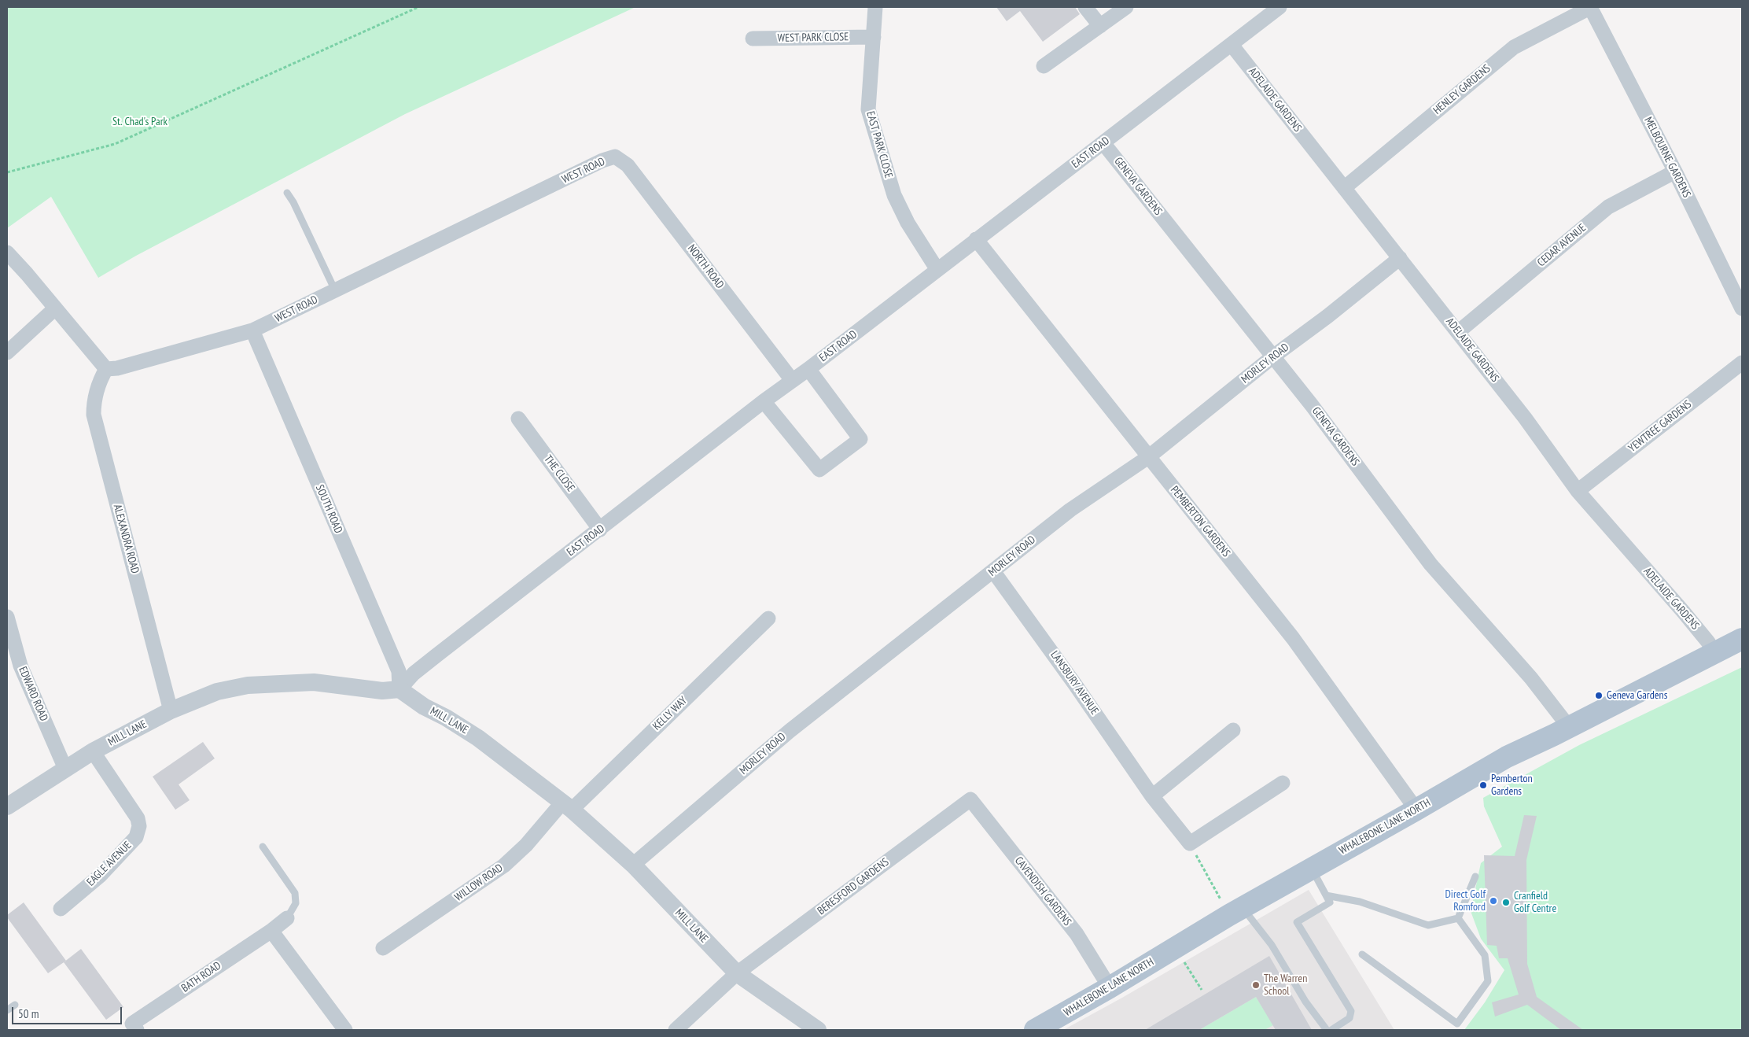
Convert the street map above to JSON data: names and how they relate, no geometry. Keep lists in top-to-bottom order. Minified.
{"streets":{"main road":["WHALEBONE LANE NORTH"],"street":["WEST PARK CLOSE","HENLEY GARDENS","ADELAIDE GARDENS","EAST PARK CLOSE","EAST ROAD","MELBOURNE GARDENS","WEST ROAD","GENEVA GARDENS","CEDAR AVENUE","NORTH ROAD","MORLEY ROAD","YEWTREE GARDENS","THE CLOSE","SOUTH ROAD","PEMBERTON GARDENS","ALEXANDRA ROAD","LANSBURY AVENUE","EDWARD ROAD","KELLY WAY","MILL LANE","EAGLE AVENUE","WILLOW ROAD","BERESFORD GARDENS","CAVENDISH GARDENS","BATH ROAD"]},"crossings":[["WEST PARK CLOSE","EAST PARK CLOSE"],["HENLEY GARDENS","ADELAIDE GARDENS"],["HENLEY GARDENS","MELBOURNE GARDENS"],["ADELAIDE GARDENS","EAST ROAD"],["ADELAIDE GARDENS","CEDAR AVENUE"],["ADELAIDE GARDENS","MORLEY ROAD"],["ADELAIDE GARDENS","YEWTREE GARDENS"],["ADELAIDE GARDENS","WHALEBONE LANE NORTH"],["EAST PARK CLOSE","EAST ROAD"],["EAST ROAD","GENEVA GARDENS"],["EAST ROAD","NORTH ROAD"],["EAST ROAD","THE CLOSE"],["EAST ROAD","SOUTH ROAD"],["EAST ROAD","PEMBERTON GARDENS"],["EAST ROAD","MILL LANE"],["MELBOURNE GARDENS","CEDAR AVENUE"],["WEST ROAD","NORTH ROAD"],["WEST ROAD","SOUTH ROAD"],["WEST ROAD","ALEXANDRA ROAD"],["GENEVA GARDENS","MORLEY ROAD"],["GENEVA GARDENS","WHALEBONE LANE NORTH"],["MORLEY ROAD","PEMBERTON GARDENS"],["MORLEY ROAD","LANSBURY AVENUE"],["MORLEY ROAD","MILL LANE"],["SOUTH ROAD","MILL LANE"],["PEMBERTON GARDENS","WHALEBONE LANE NORTH"],["ALEXANDRA ROAD","MILL LANE"],["EDWARD ROAD","MILL LANE"],["KELLY WAY","MILL LANE"],["KELLY WAY","WILLOW ROAD"],["MILL LANE","EAGLE AVENUE"],["MILL LANE","WILLOW ROAD"],["MILL LANE","BERESFORD GARDENS"],["WHALEBONE LANE NORTH","CAVENDISH GARDENS"],["BERESFORD GARDENS","CAVENDISH GARDENS"]],"parks":["St. Chad's Park"],"places":["Geneva Gardens","Pemberton Gardens","Direct Golf Romford","Cranfield Golf Centre","The Warren School"],"scale_bar":"50 m"}
